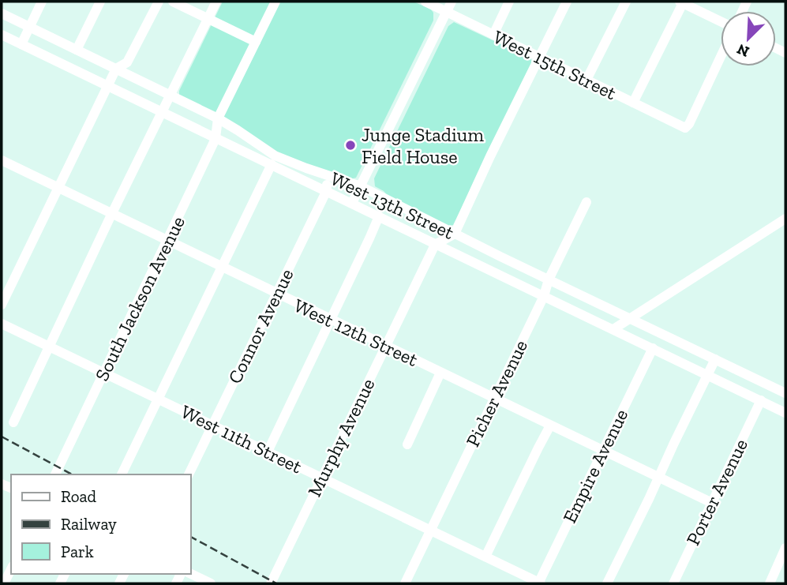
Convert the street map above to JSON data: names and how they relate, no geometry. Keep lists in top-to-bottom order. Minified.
{"streets":{"street":["West 15th Street","West 13th Street","South Jackson Avenue","Connor Avenue","West 12th Street","Picher Avenue","Murphy Avenue","West 11th Street","Empire Avenue","Porter Avenue"]},"crossings":[["West 13th Street","South Jackson Avenue"],["West 13th Street","Connor Avenue"],["West 13th Street","Picher Avenue"],["West 13th Street","Murphy Avenue"],["West 13th Street","Empire Avenue"],["West 13th Street","Porter Avenue"],["South Jackson Avenue","West 12th Street"],["South Jackson Avenue","West 11th Street"],["Connor Avenue","West 12th Street"],["Connor Avenue","West 11th Street"],["West 12th Street","Picher Avenue"],["West 12th Street","Murphy Avenue"],["West 12th Street","Empire Avenue"],["West 12th Street","Porter Avenue"],["Picher Avenue","West 11th Street"],["Murphy Avenue","West 11th Street"],["West 11th Street","Empire Avenue"]],"places":["Junge Stadium Field House"],"legend":["Road","Railway","Park"],"north":"bottom left"}
